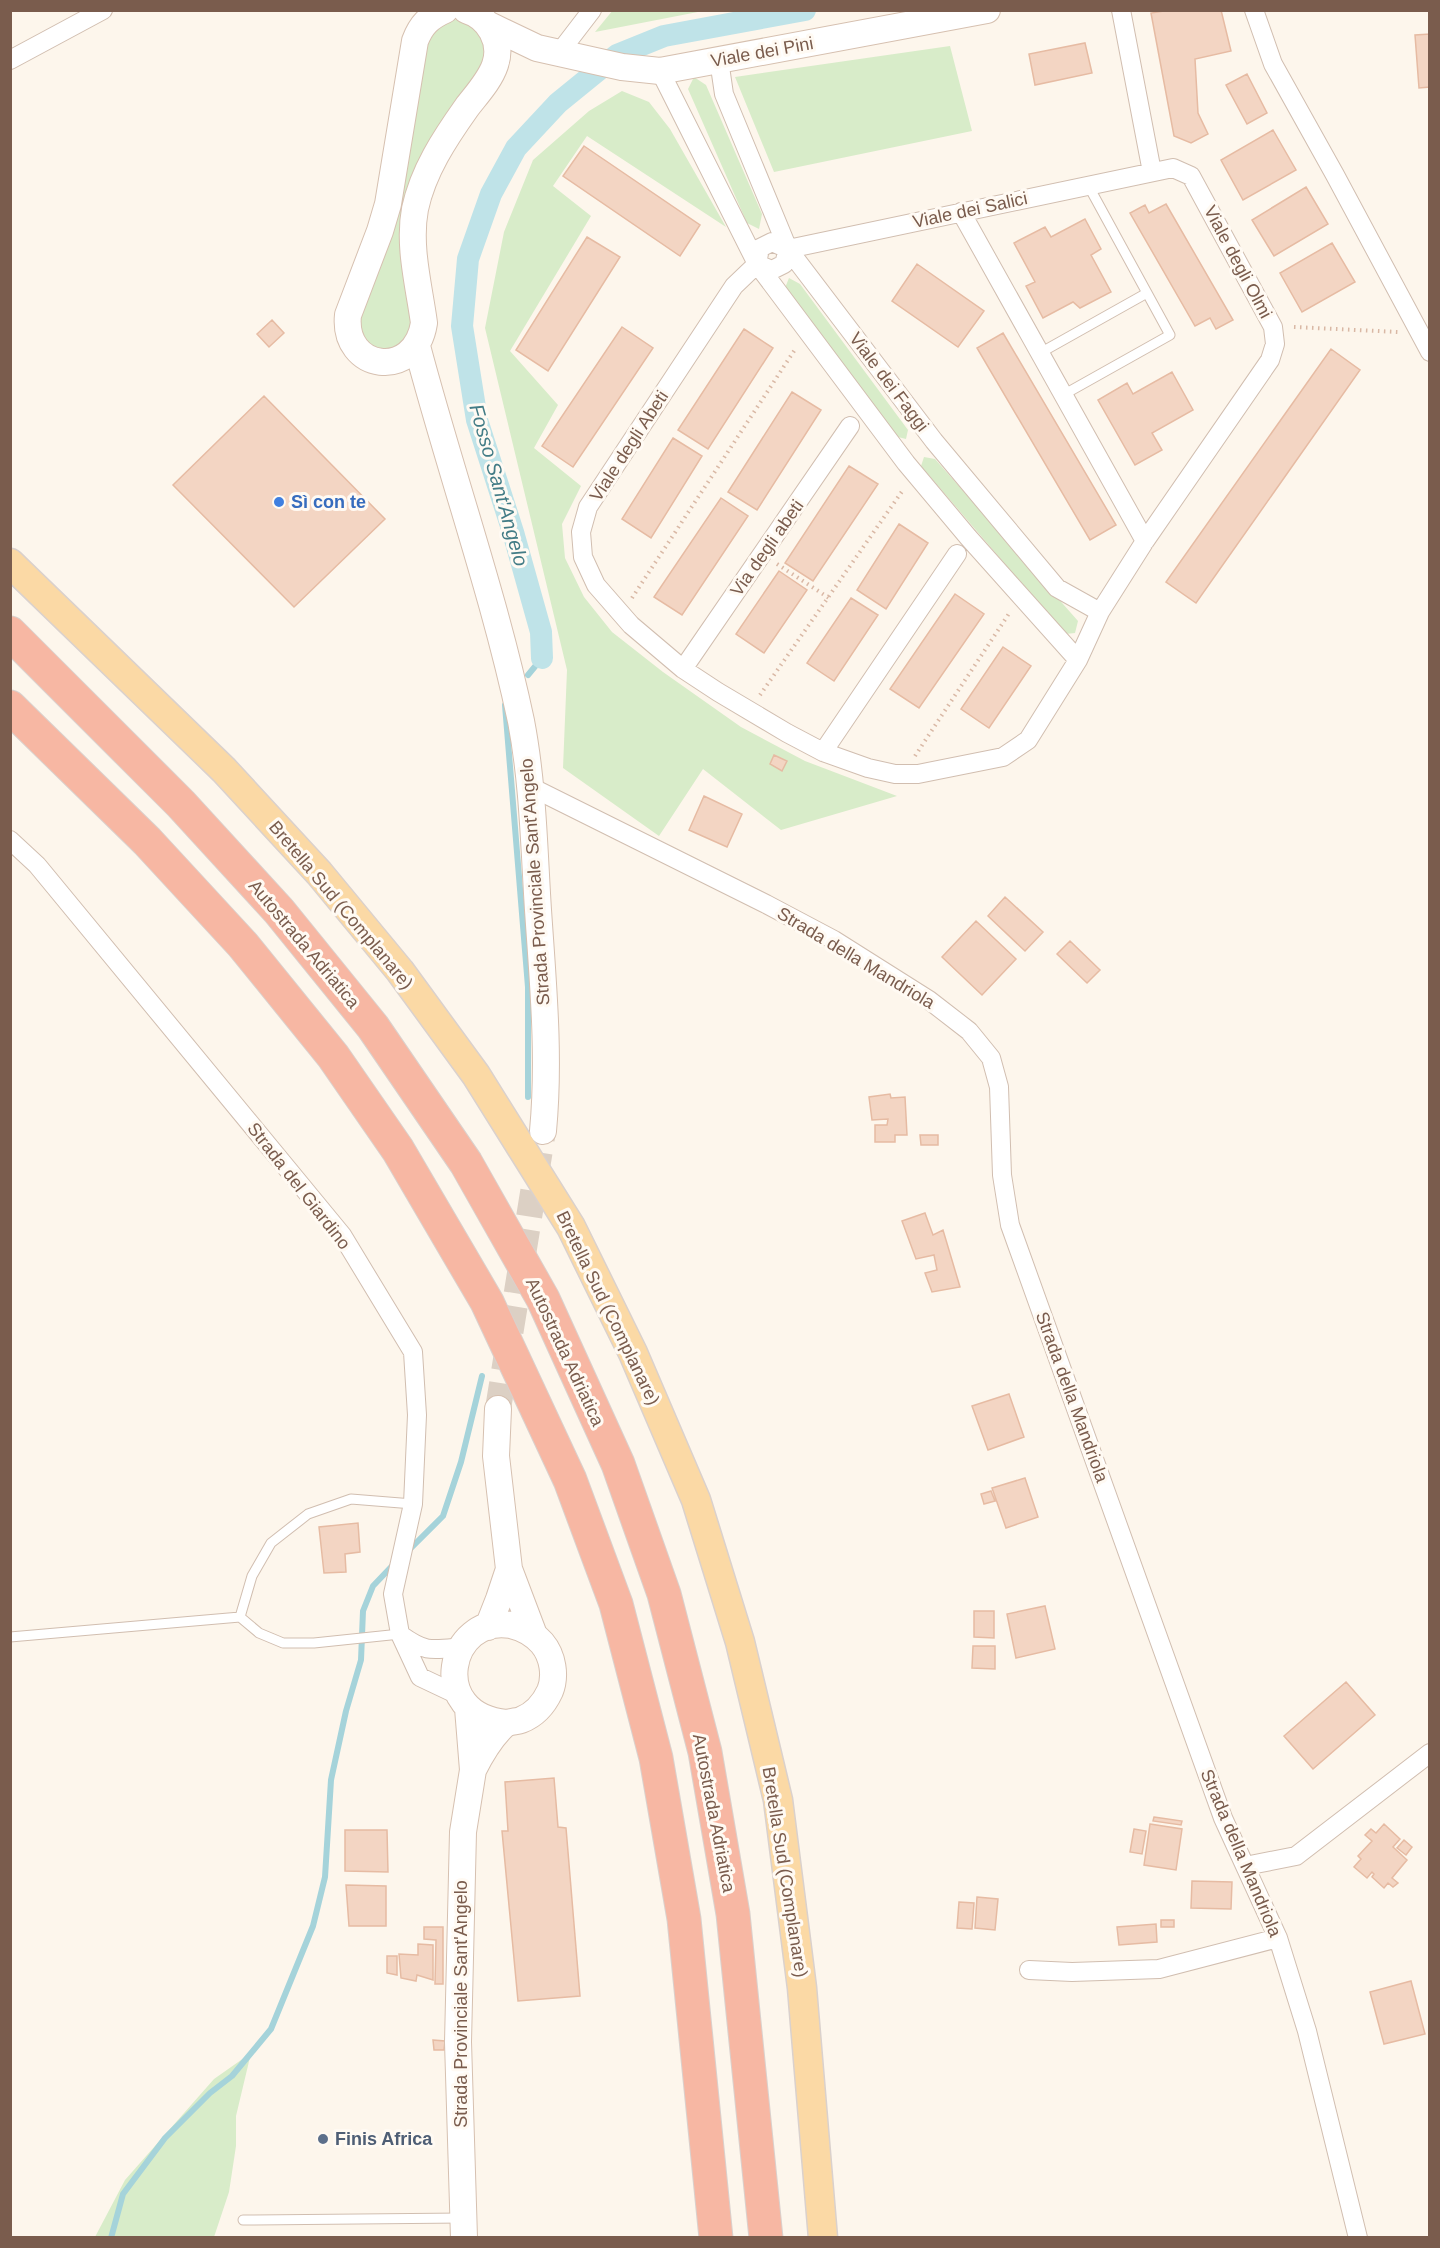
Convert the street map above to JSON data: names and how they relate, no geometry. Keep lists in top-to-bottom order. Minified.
{"streets":{"highway":["Autostrada Adriatica"],"main road":["Viale dei Pini","Strada Provinciale Sant'Angelo","Bretella Sud (Complanare)"],"street":["Viale dei Salici","Viale degli Olmi","Viale dei Faggi","Viale degli Abeti","Via degli abeti","Strada della Mandriola","Strada del Giardino"]},"crossings":[["Viale dei Pini","Viale dei Faggi"],["Viale dei Salici","Viale degli Olmi"],["Viale dei Salici","Viale dei Faggi"],["Viale degli Olmi","Viale dei Faggi"],["Viale dei Faggi","Viale degli Abeti"],["Viale degli Abeti","Via degli abeti"],["Strada Provinciale Sant'Angelo","Strada della Mandriola"],["Strada Provinciale Sant'Angelo","Strada del Giardino"]],"water":["Fosso Sant'Angelo"],"places":["Sì con te","Finis Africa"]}
